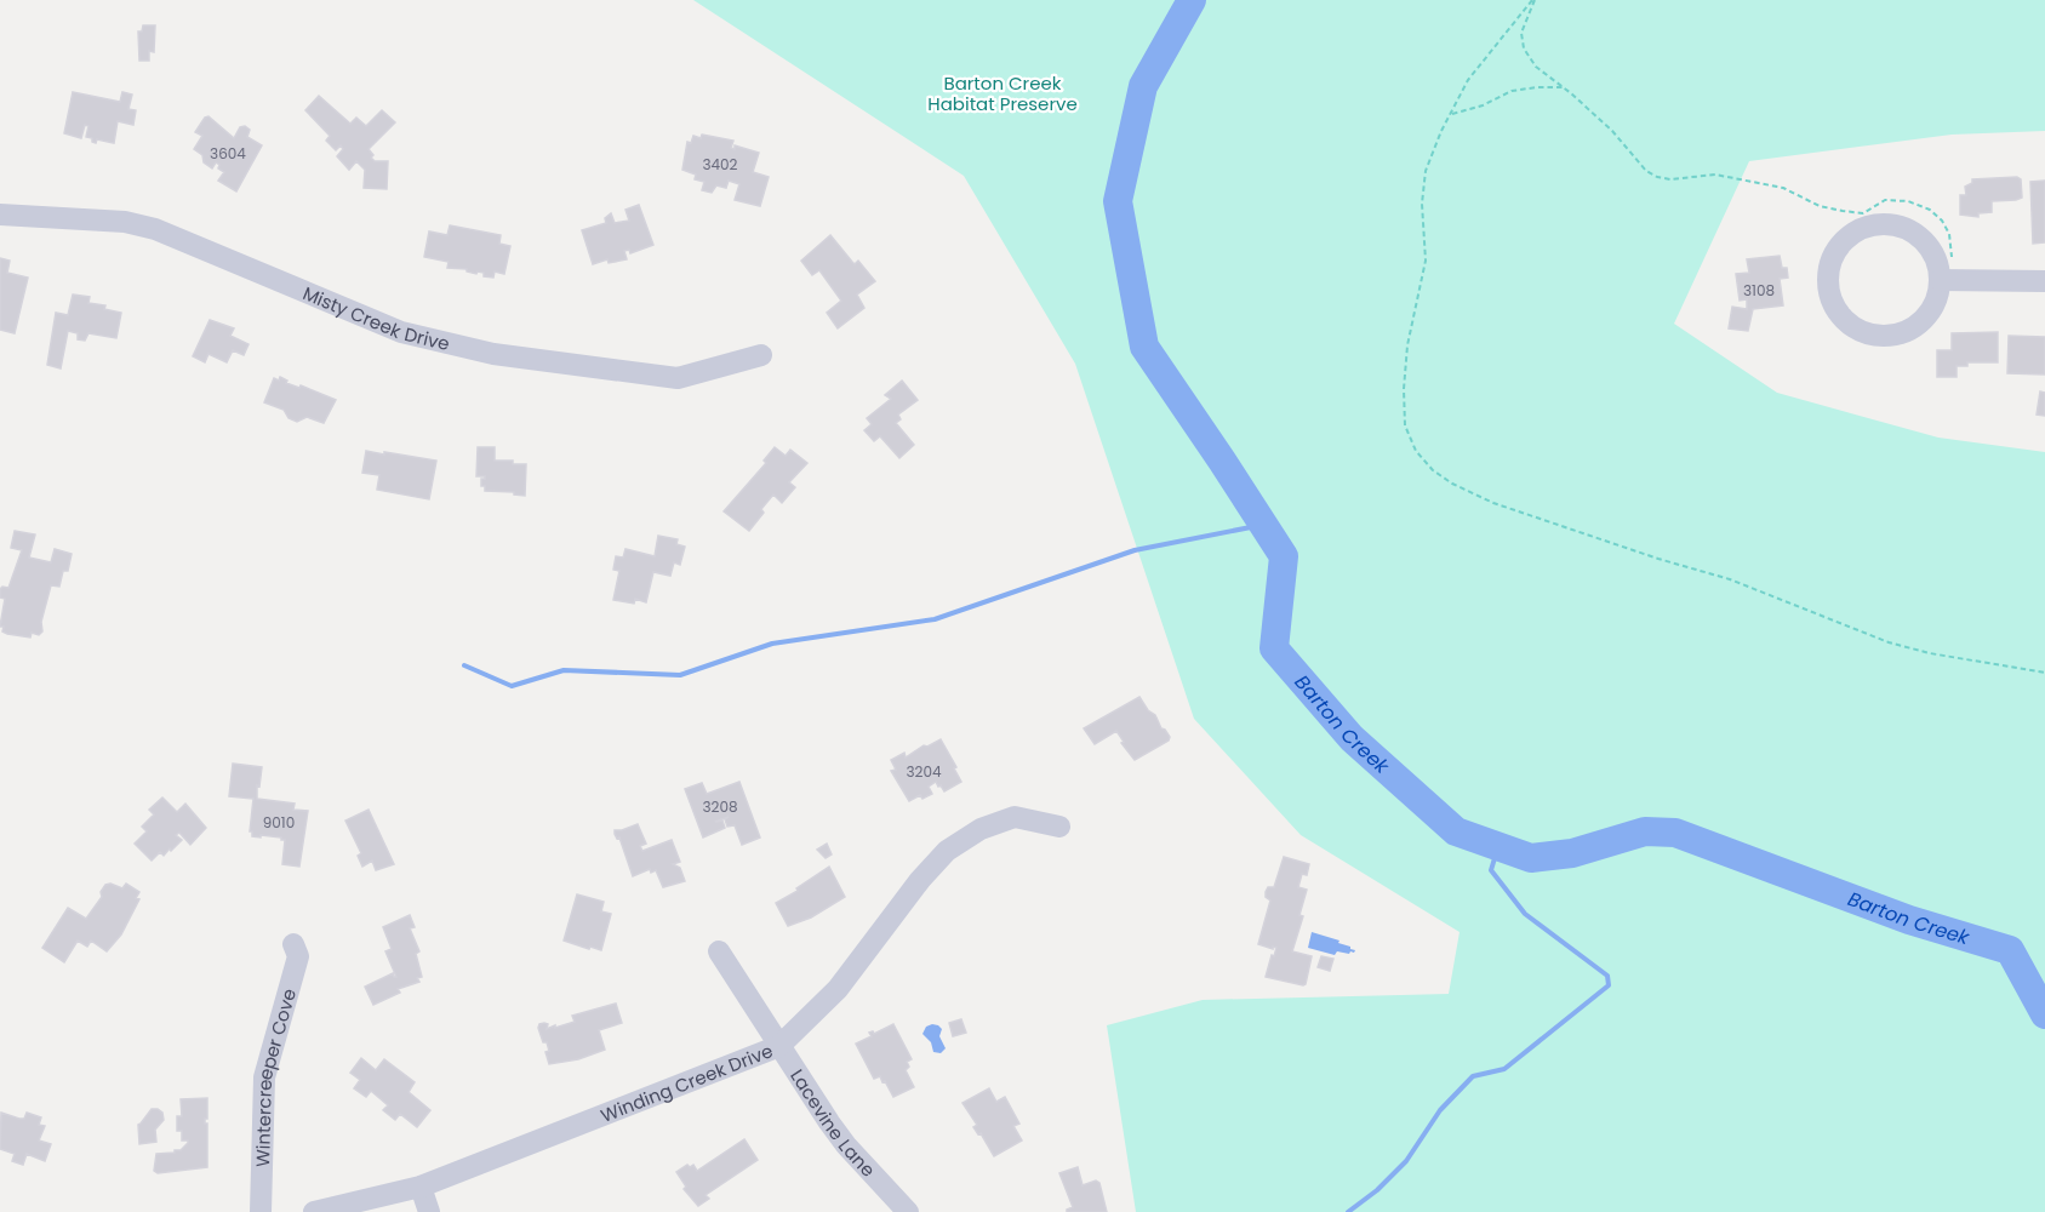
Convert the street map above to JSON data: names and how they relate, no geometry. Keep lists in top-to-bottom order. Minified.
{"streets":{"street":["Misty Creek Drive","Wintercreeper Cove","Winding Creek Drive","Lacevine Lane"]},"crossings":[["Winding Creek Drive","Lacevine Lane"]],"water":["Barton Creek"],"parks":["Barton Creek Habitat Preserve"],"house_numbers":["3604","3402","3108","3204","3208","9010"]}
